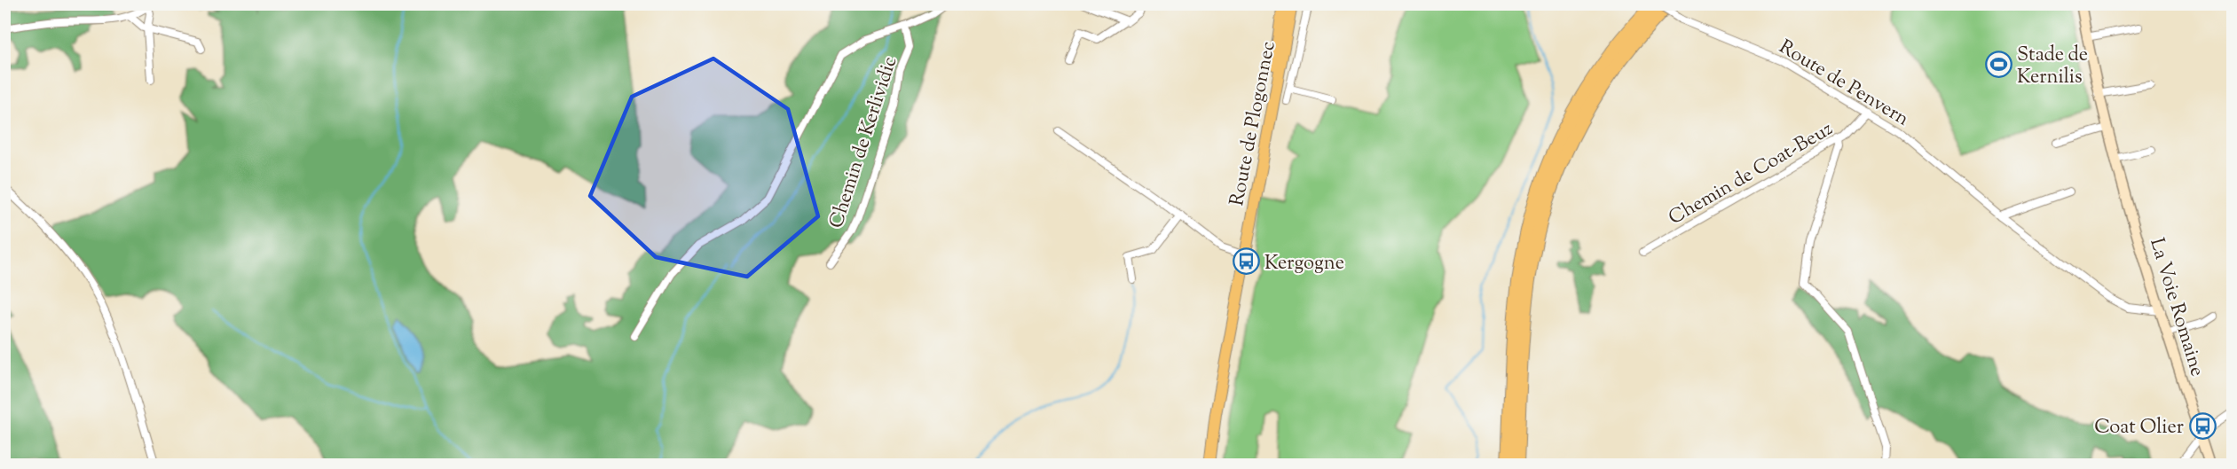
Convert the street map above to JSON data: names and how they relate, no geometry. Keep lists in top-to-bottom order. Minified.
{"streets":{"main road":["Route de Plogonnec"],"street":["Route de Penvern","Chemin de Kerlividic","Chemin de Coat-Beuz","La Voie Romaine"]},"crossings":[["Route de Penvern","Chemin de Coat-Beuz"],["Route de Penvern","La Voie Romaine"]],"places":{"sports":["Stade de Kernilis"],"bus stop":["Kergogne","Coat Olier"]}}
